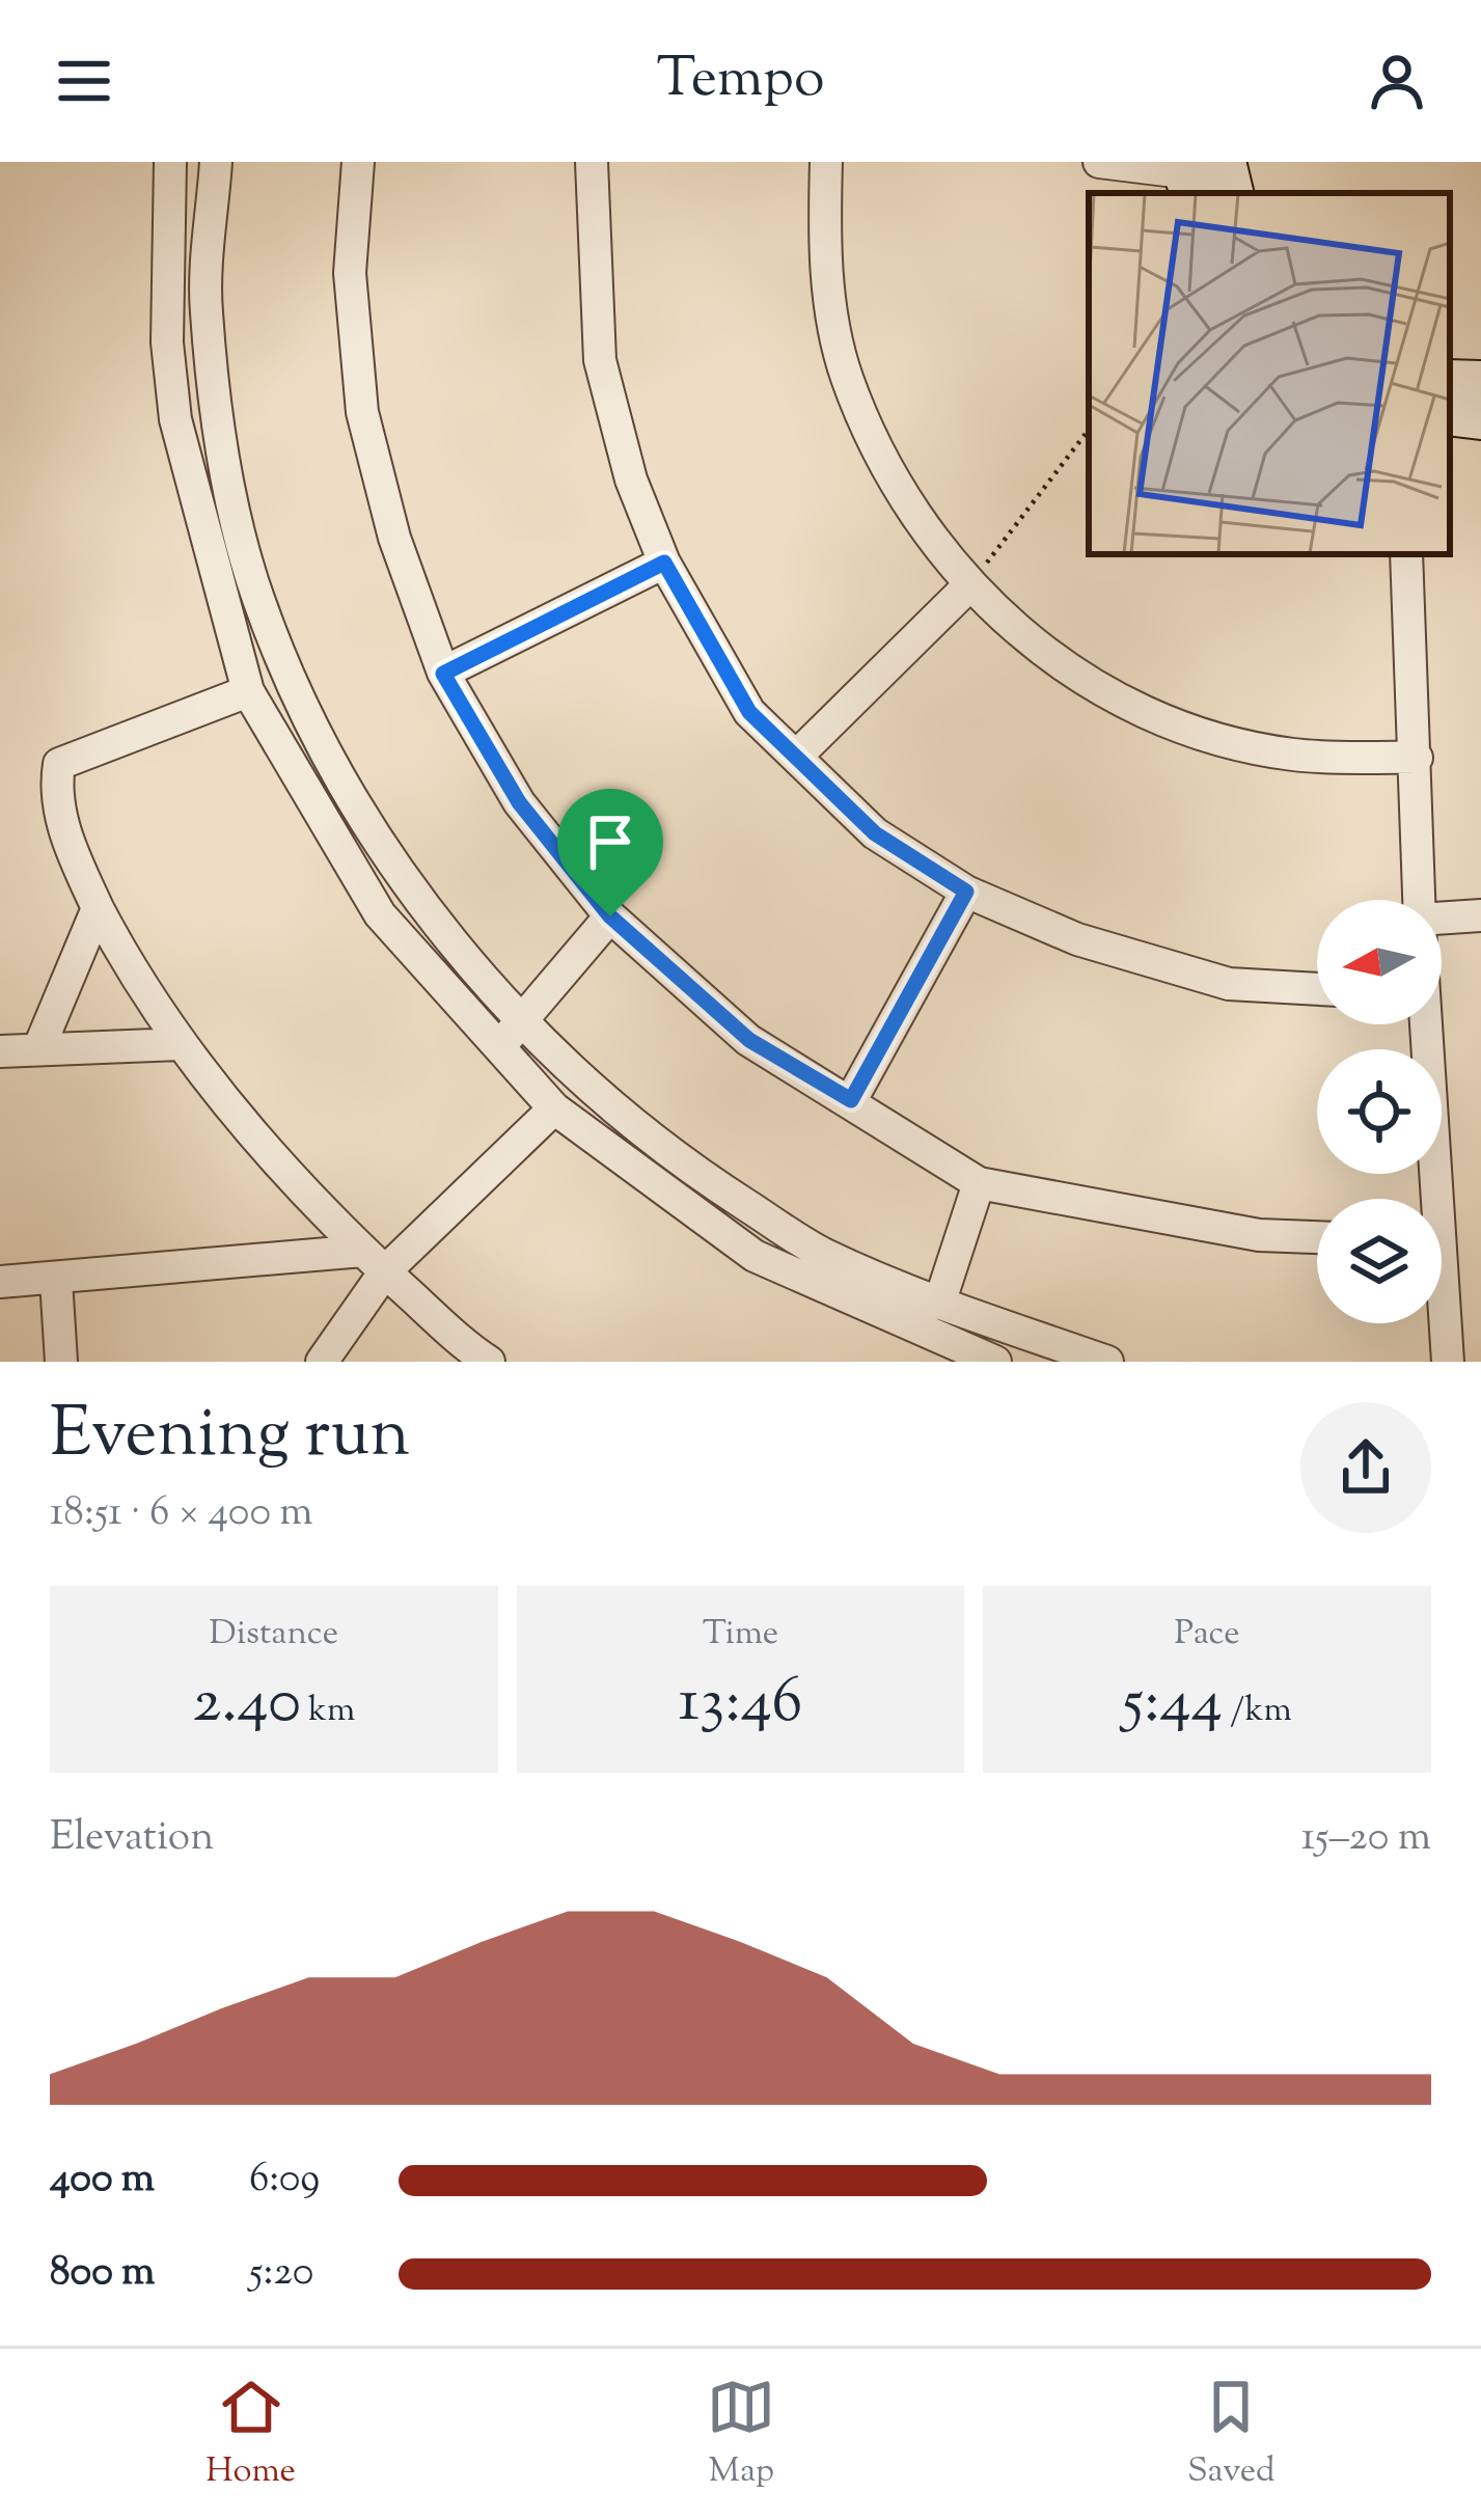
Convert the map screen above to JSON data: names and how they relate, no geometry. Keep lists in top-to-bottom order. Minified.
{"north":"left","page":{"header":"Tempo","heading":["Evening run","18:51 · 6 × 400 m"],"stats":[["Distance","2.40 km"],["Time","13:46"],["Pace","5:44 /km"]],"chart":["Elevation","15–20 m"],"list":[{"name":"400 m","note":"6:09"},{"name":"800 m","note":"5:20"}],"tabs":["Home","Map","Saved"]}}
